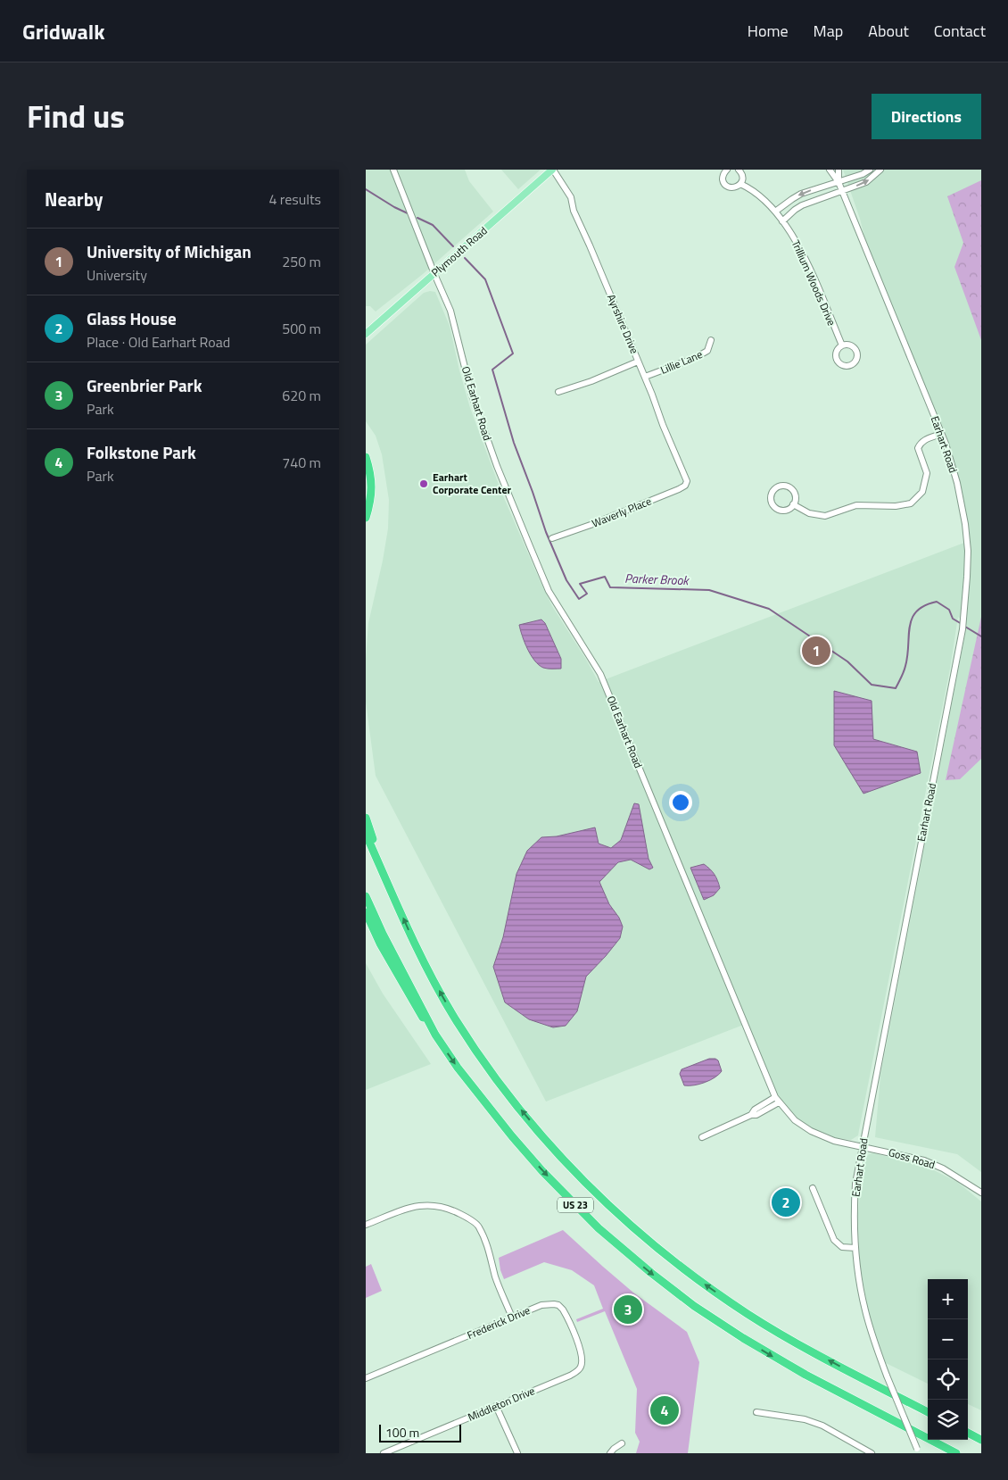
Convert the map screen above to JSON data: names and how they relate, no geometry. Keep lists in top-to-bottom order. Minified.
{"streets":{"highway":["US 23"],"main road":["Plymouth Road"],"street":["Trillium Woods Drive","Ayrshire Drive","Lillie Lane","Old Earhart Road","Earhart Road","Waverly Place","Goss Road","Frederick Drive","Middleton Drive"]},"crossings":[["Plymouth Road","Ayrshire Drive"],["Plymouth Road","Old Earhart Road"],["Ayrshire Drive","Lillie Lane"],["Ayrshire Drive","Waverly Place"],["Old Earhart Road","Earhart Road"],["Old Earhart Road","Goss Road"],["Earhart Road","Goss Road"],["Frederick Drive","Middleton Drive"]],"water":["Parker Brook"],"places":["Earhart Corporate Center"],"scale_bar":"100 m","page":{"header":"Gridwalk","nav":["Home","Map","About","Contact"],"title":"Find us","buttons":"Directions","heading":["Nearby","4 results"],"list":[{"mark":"1","name":"University of Michigan","note":"University","value":"250 m"},{"mark":"2","name":"Glass House","note":"Place · Old Earhart Road","value":"500 m"},{"mark":"3","name":"Greenbrier Park","note":"Park","value":"620 m"},{"mark":"4","name":"Folkstone Park","note":"Park","value":"740 m"}],"pins":["1","2","3","4"],"map_buttons":["+","−"],"scale":"100 m"}}
